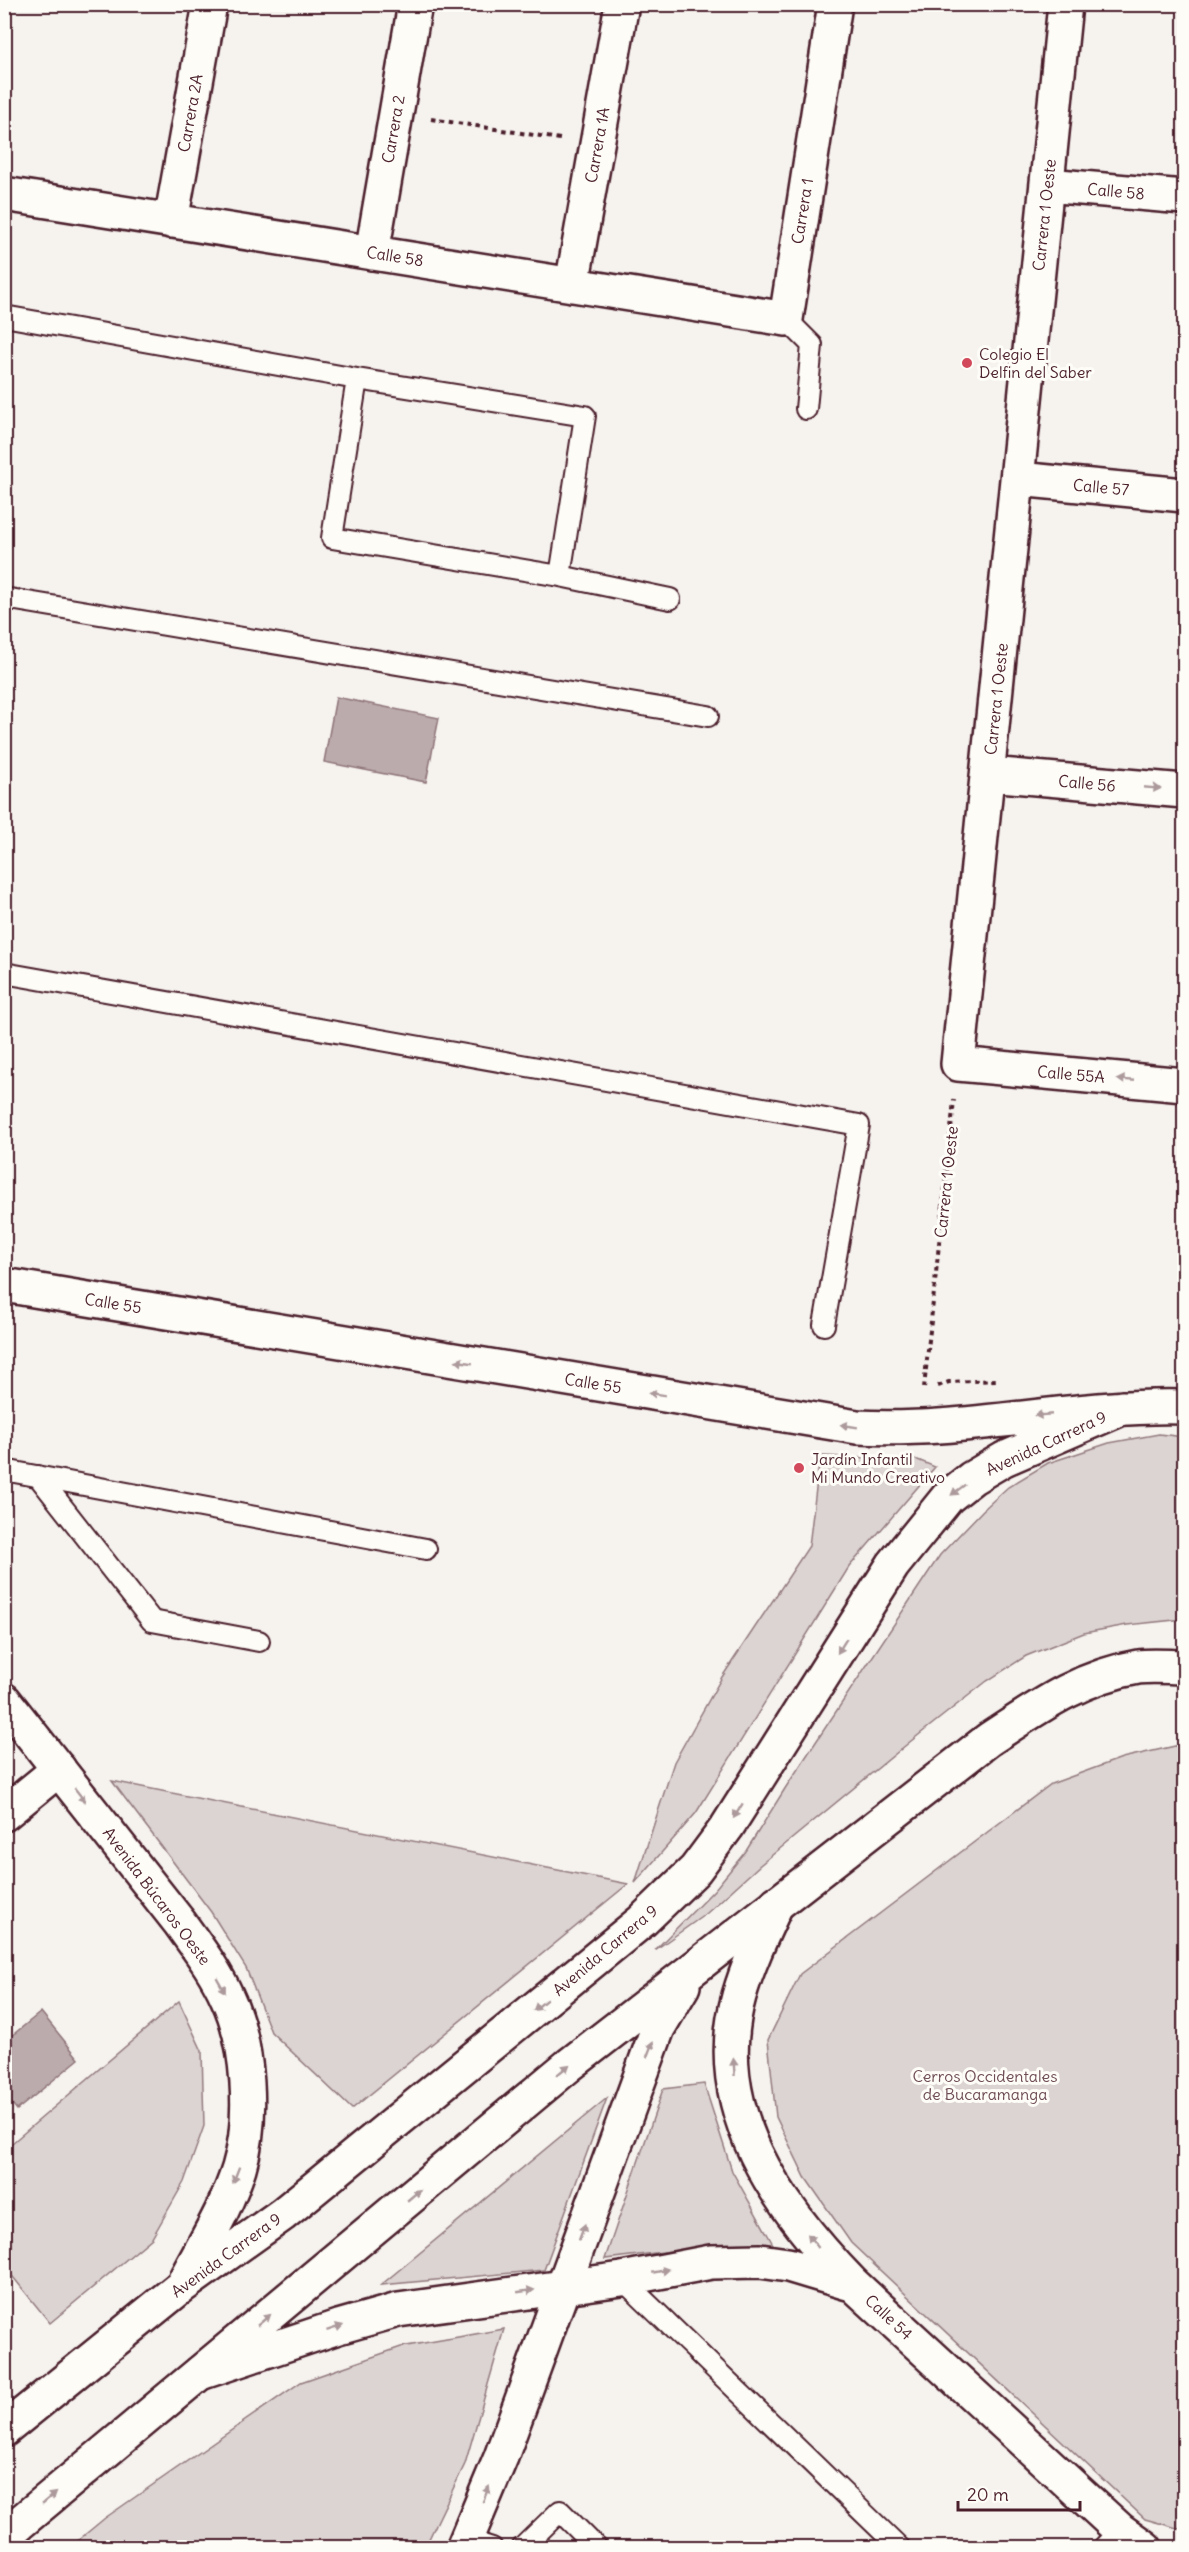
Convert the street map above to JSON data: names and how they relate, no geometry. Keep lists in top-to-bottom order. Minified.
{"streets":{"main road":["Carrera 2A","Carrera 2","Carrera 1A","Calle 58","Carrera 1","Carrera 1 Oeste","Calle 57","Calle 56","Calle 55A","Calle 55","Avenida Carrera 9","Avenida Búcaros Oeste","Calle 54"]},"crossings":[["Carrera 2A","Calle 58"],["Carrera 2","Calle 58"],["Carrera 1A","Calle 58"],["Calle 58","Carrera 1"],["Calle 58","Carrera 1 Oeste"],["Carrera 1 Oeste","Calle 57"],["Carrera 1 Oeste","Calle 56"],["Carrera 1 Oeste","Calle 55A"],["Calle 55","Avenida Carrera 9"],["Avenida Carrera 9","Avenida Búcaros Oeste"]],"one_way":["Calle 56","Calle 55A","Calle 55","Avenida Búcaros Oeste","Calle 54"],"parks":["Cerros Occidentales de Bucaramanga"],"places":["Colegio El Delfin del Saber","Jardín Infantil Mi Mundo Creativo"],"scale_bar":"20 m"}
